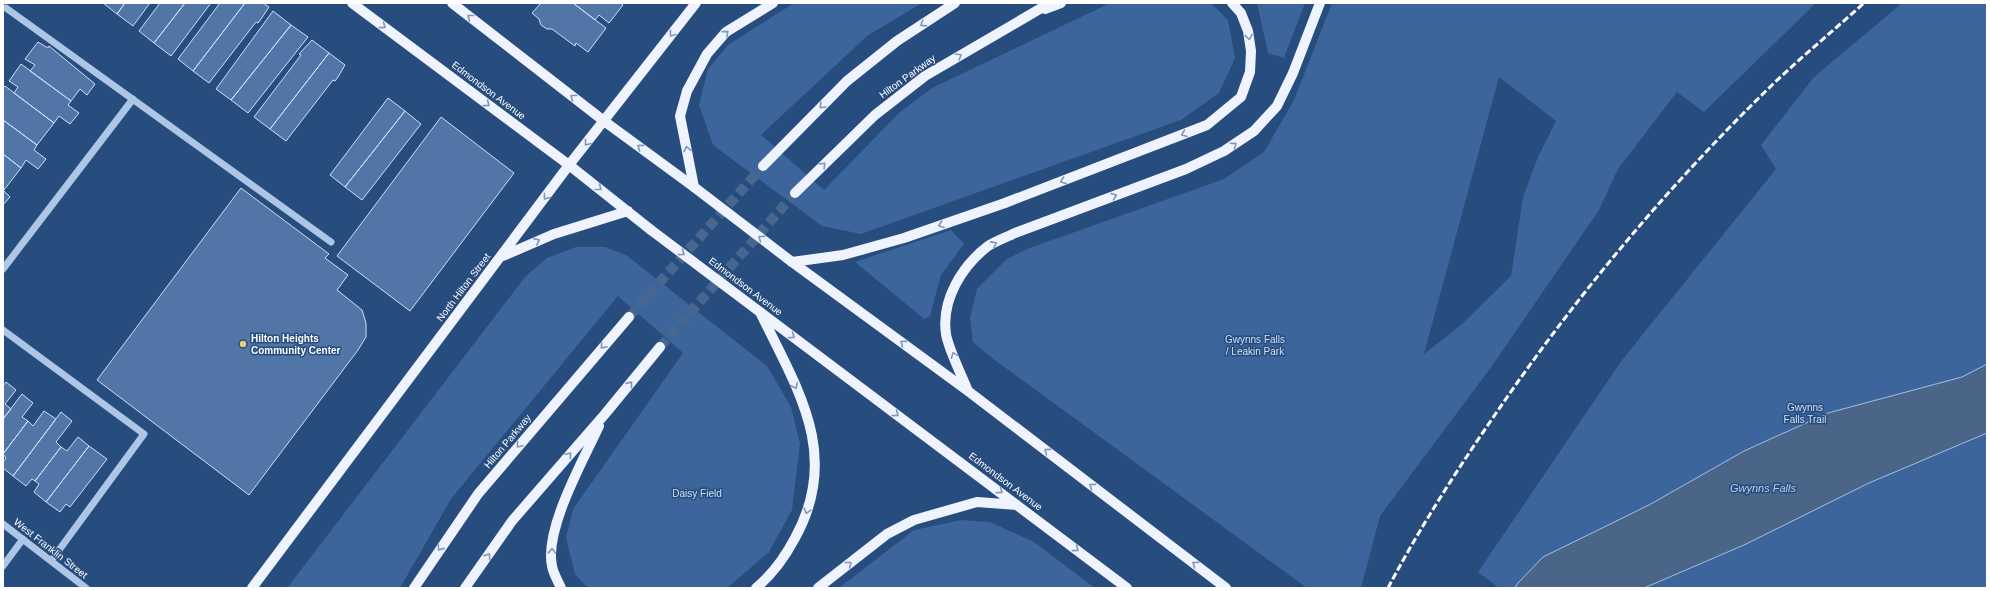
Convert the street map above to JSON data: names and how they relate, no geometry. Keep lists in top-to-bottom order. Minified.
{"streets":{"main road":["Hilton Parkway","Edmondson Avenue","North Hilton Street"],"street":["West Franklin Street"]},"crossings":[["Edmondson Avenue","North Hilton Street"]],"one_way":["North Hilton Street"],"water":["Gwynns Falls"],"parks":["Gwynns Falls / Leakin Park","Gwynns Falls Trail","Daisy Field"],"places":["Hilton Heights Community Center"]}
